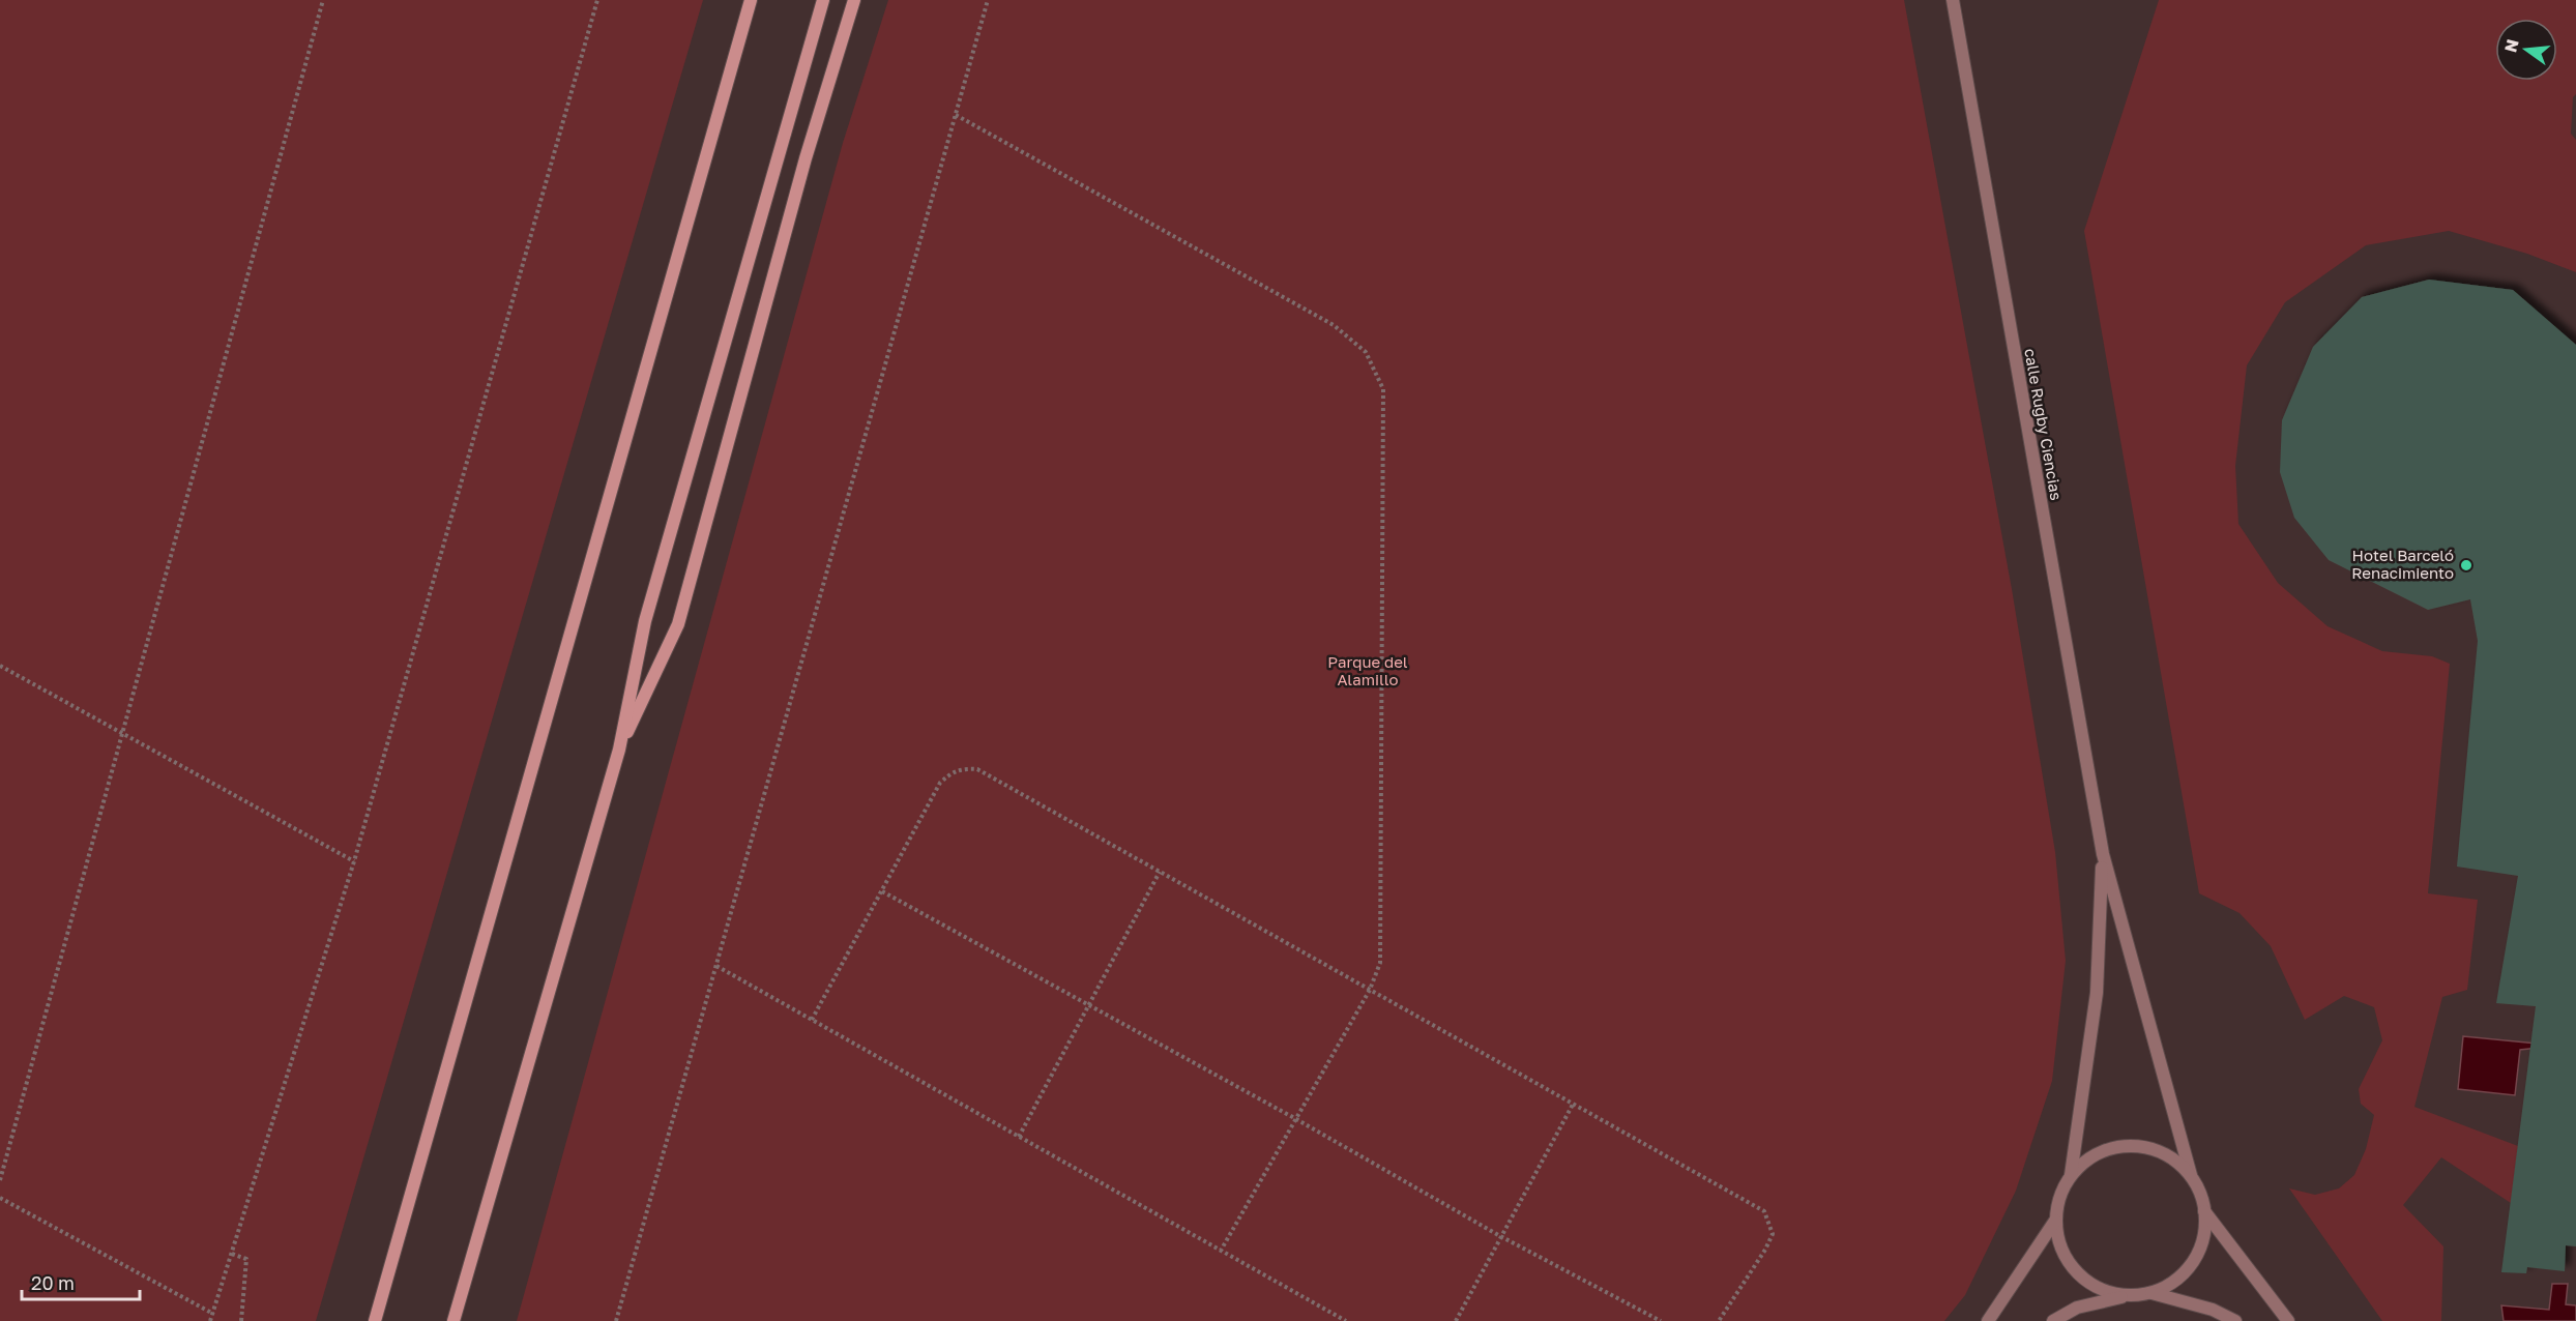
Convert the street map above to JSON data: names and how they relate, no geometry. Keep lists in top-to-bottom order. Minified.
{"streets":{"street":["calle Rugby Ciencias"]},"parks":["Parque del Alamillo"],"places":["Hotel Barceló Renacimiento"],"scale_bar":"20 m","north":"left"}
